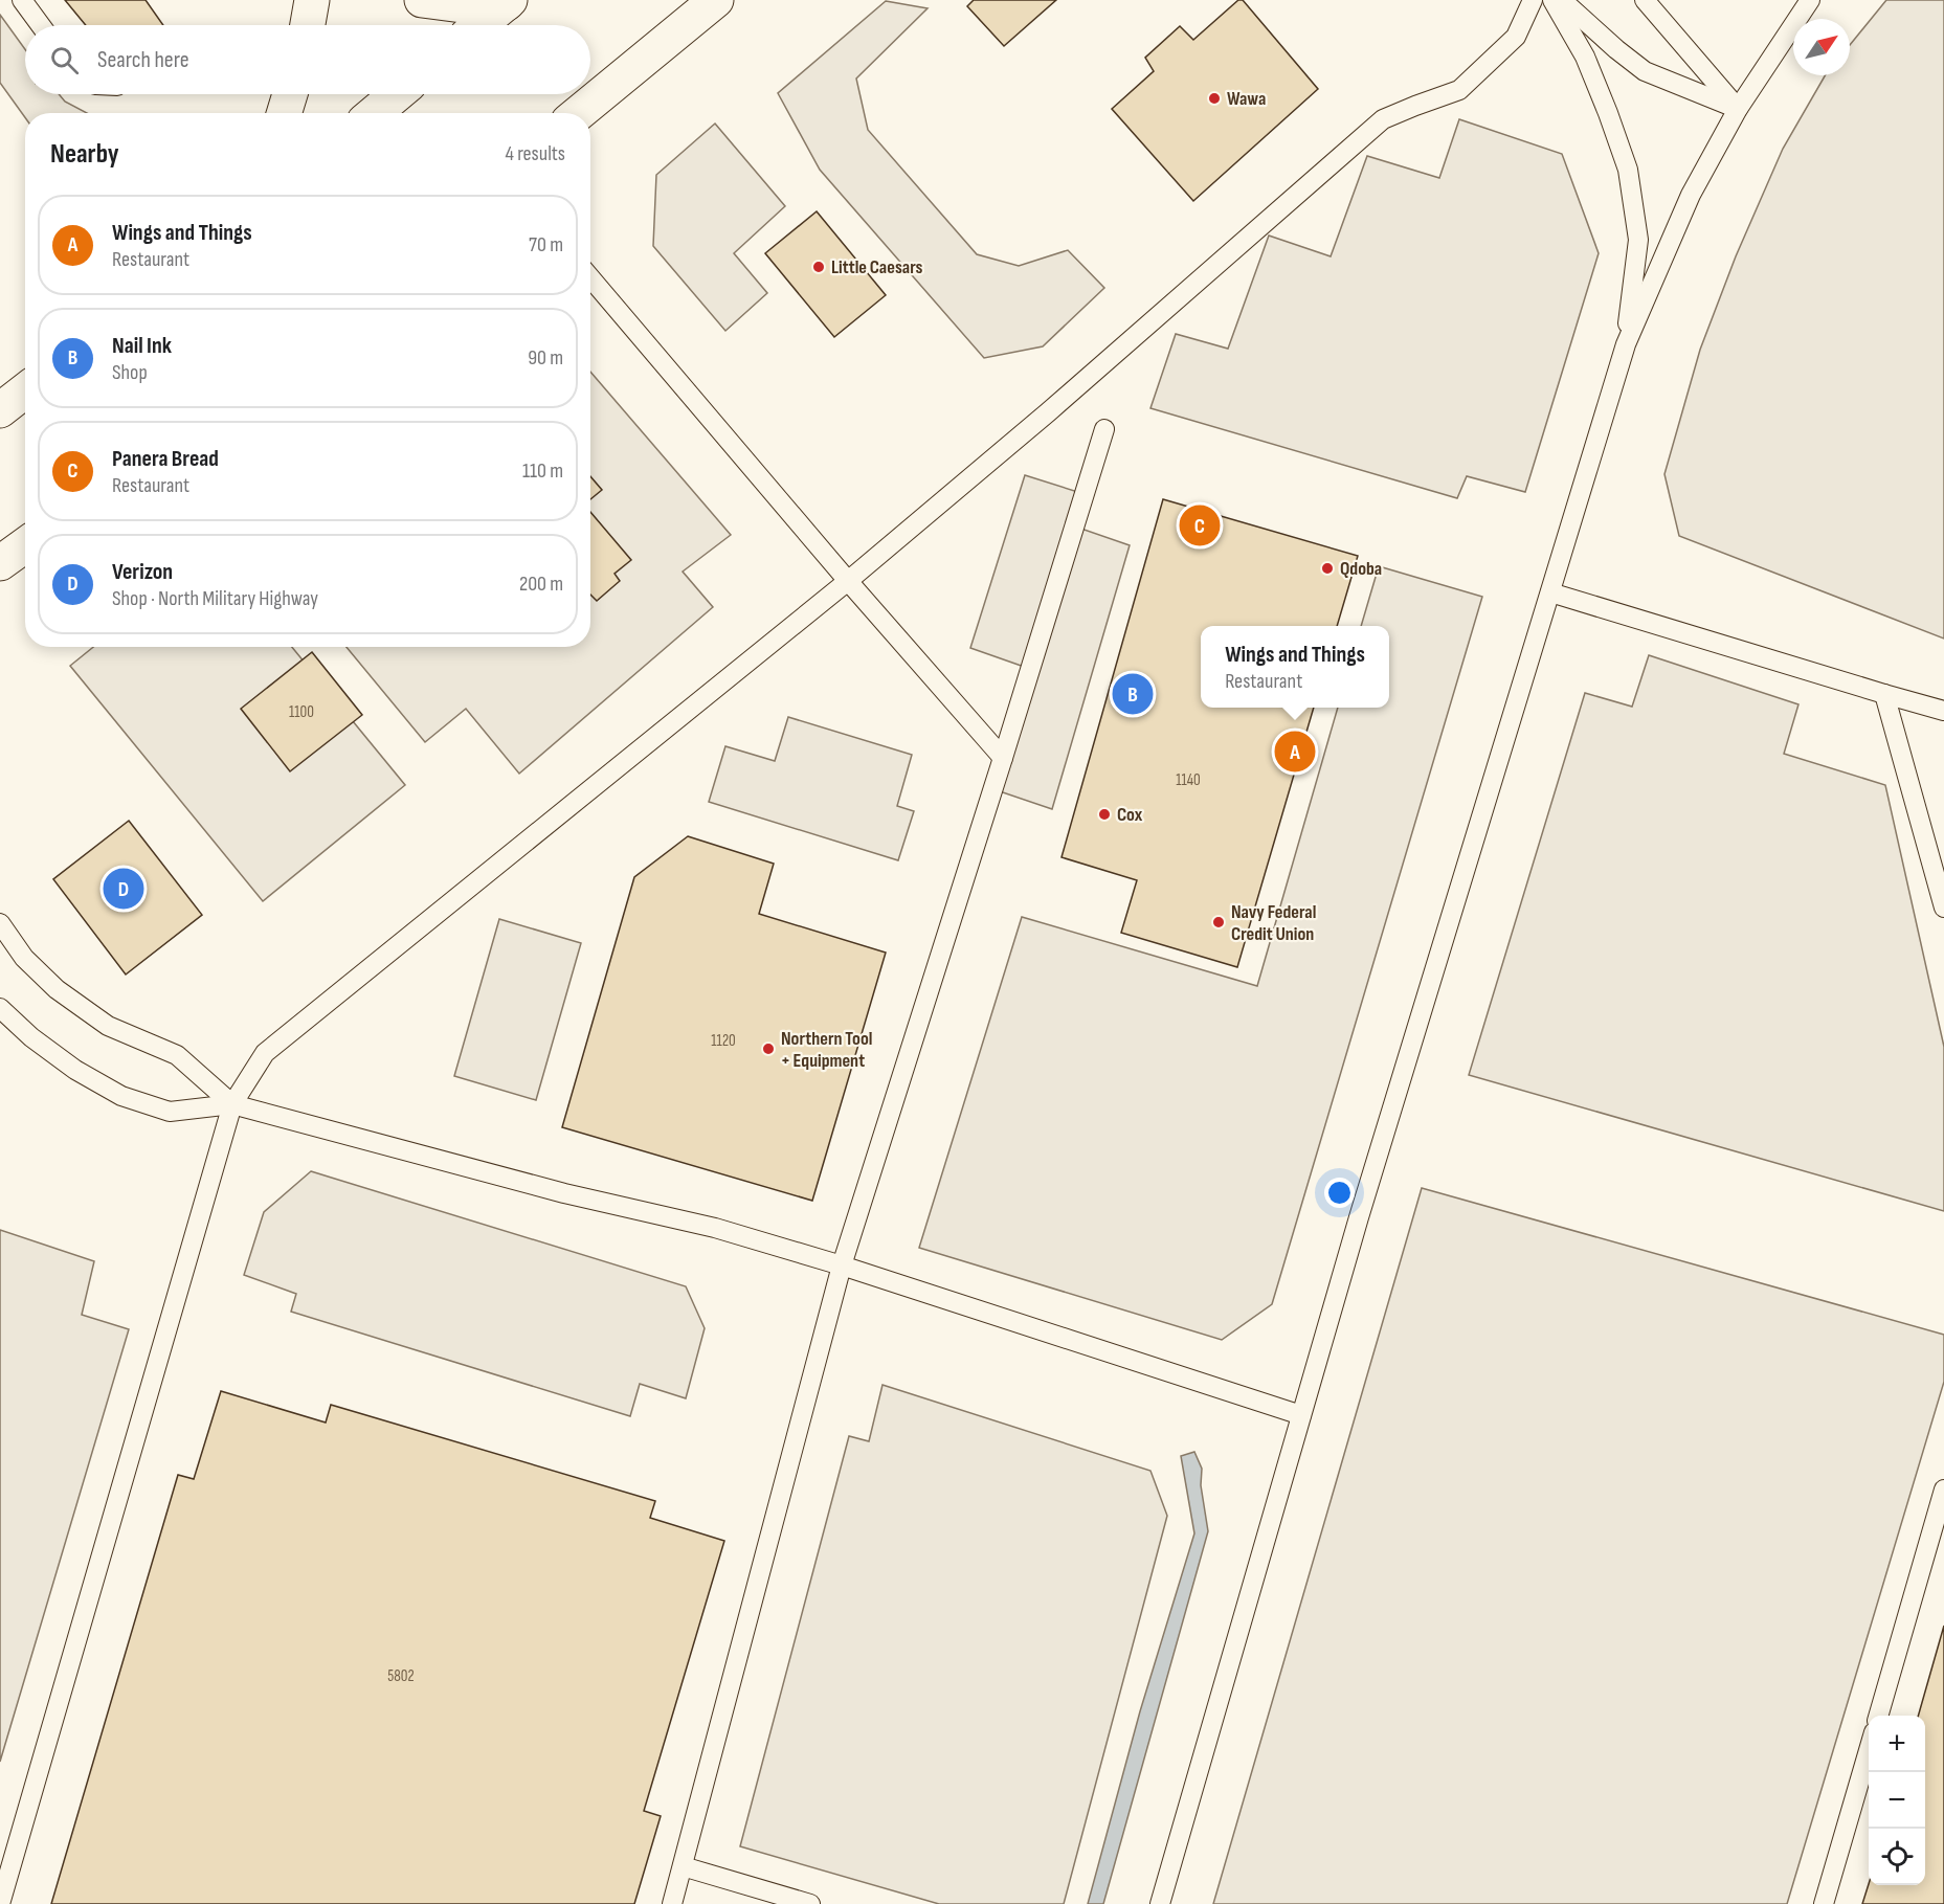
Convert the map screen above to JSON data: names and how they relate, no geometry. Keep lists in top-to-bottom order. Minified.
{"places":["Wawa","Little Caesars","Qdoba","Cox","Navy Federal Credit Union","Northern Tool + Equipment"],"house_numbers":["1100","1140","1120","5802"],"north":"top right","page":{"search":"Search here","heading":["Nearby","4 results"],"list":[{"mark":"A","name":"Wings and Things","note":"Restaurant","value":"70 m"},{"mark":"B","name":"Nail Ink","note":"Shop","value":"90 m"},{"mark":"C","name":"Panera Bread","note":"Restaurant","value":"110 m"},{"mark":"D","name":"Verizon","note":"Shop · North Military Highway","value":"200 m"}],"pins":["C","B","A","D"],"popup":["Wings and Things","Restaurant"],"map_buttons":["+","−"]}}
